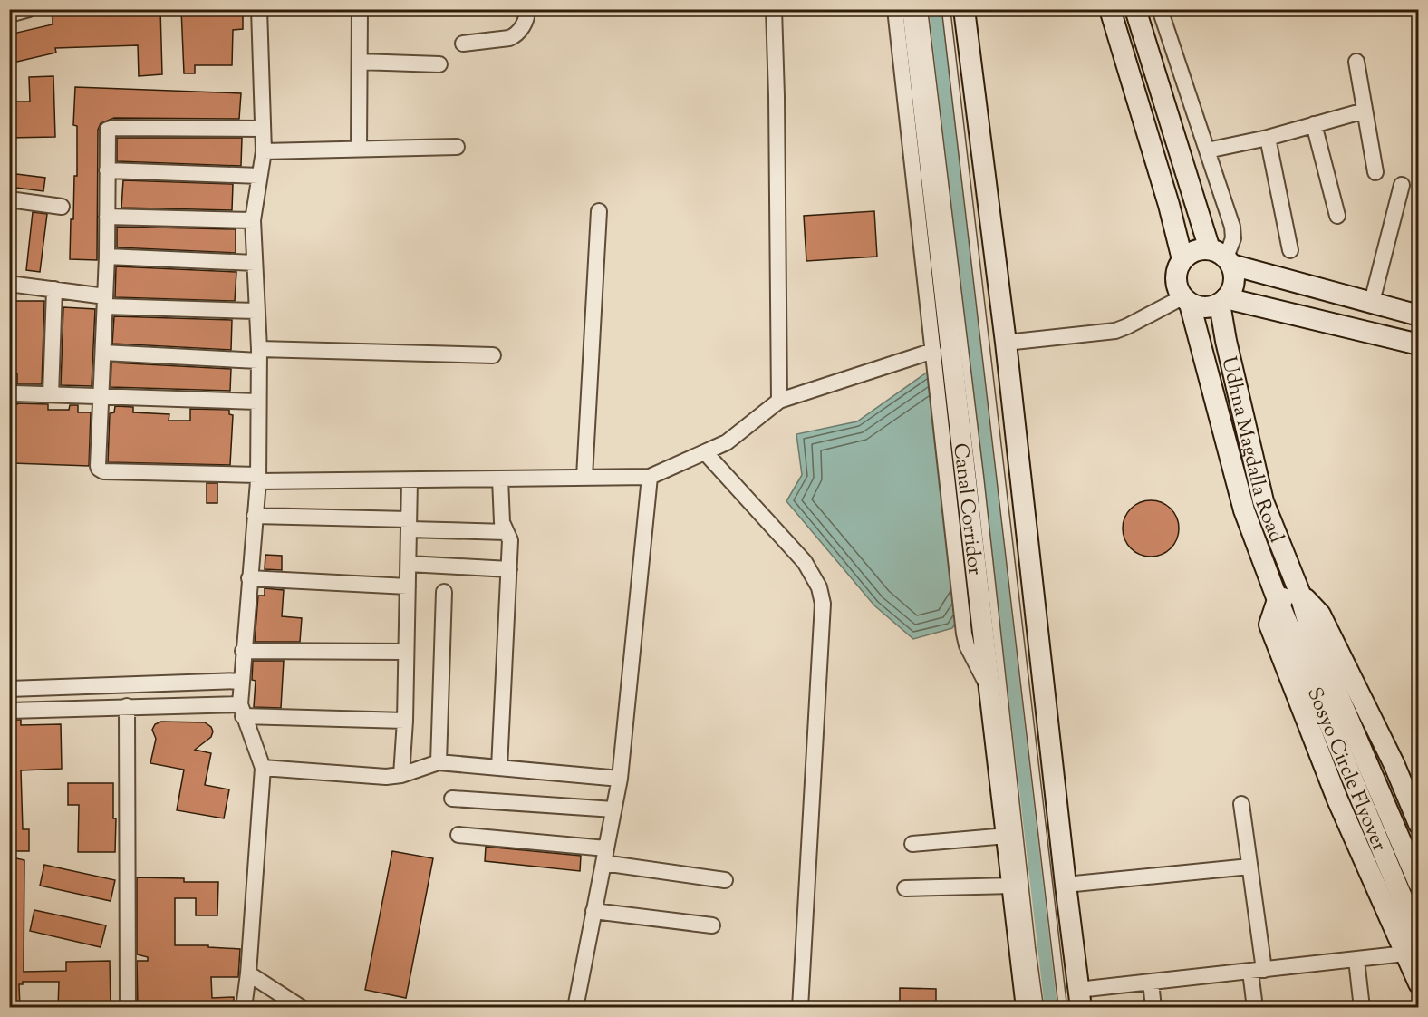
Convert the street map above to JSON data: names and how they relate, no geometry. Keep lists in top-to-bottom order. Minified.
{"streets":{"street":["Udhna Magdalla Road","Canal Corridor","Sosyo Circle Flyover"]},"crossings":[["Udhna Magdalla Road","Sosyo Circle Flyover"]]}
